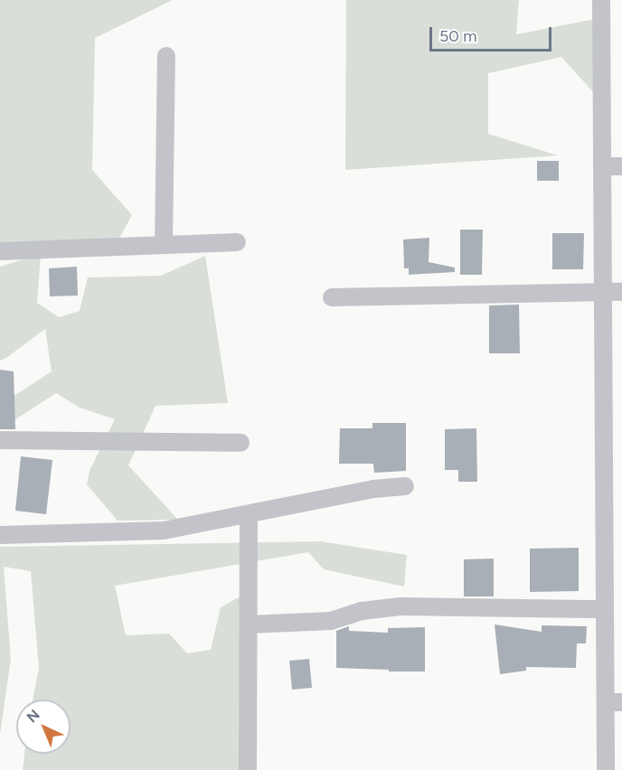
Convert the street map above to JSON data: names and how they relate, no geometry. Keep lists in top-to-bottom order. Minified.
{"scale_bar":"50 m","north":"top left"}
